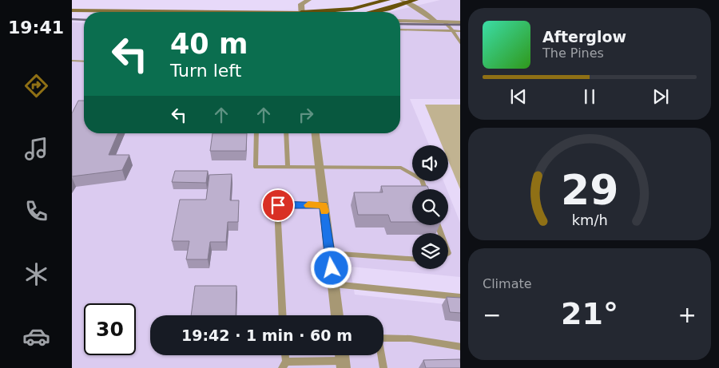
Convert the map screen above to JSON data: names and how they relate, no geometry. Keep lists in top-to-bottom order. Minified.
{"page":{"tabs":"19:41","turn":["40 m","Turn left"],"song":["Afterglow","The Pines"],"tile":"Climate","heat":["−","21°","+"],"limit":"30","trip":"19:42 · 1 min · 60 m","gauge":["29","km/h"]}}
